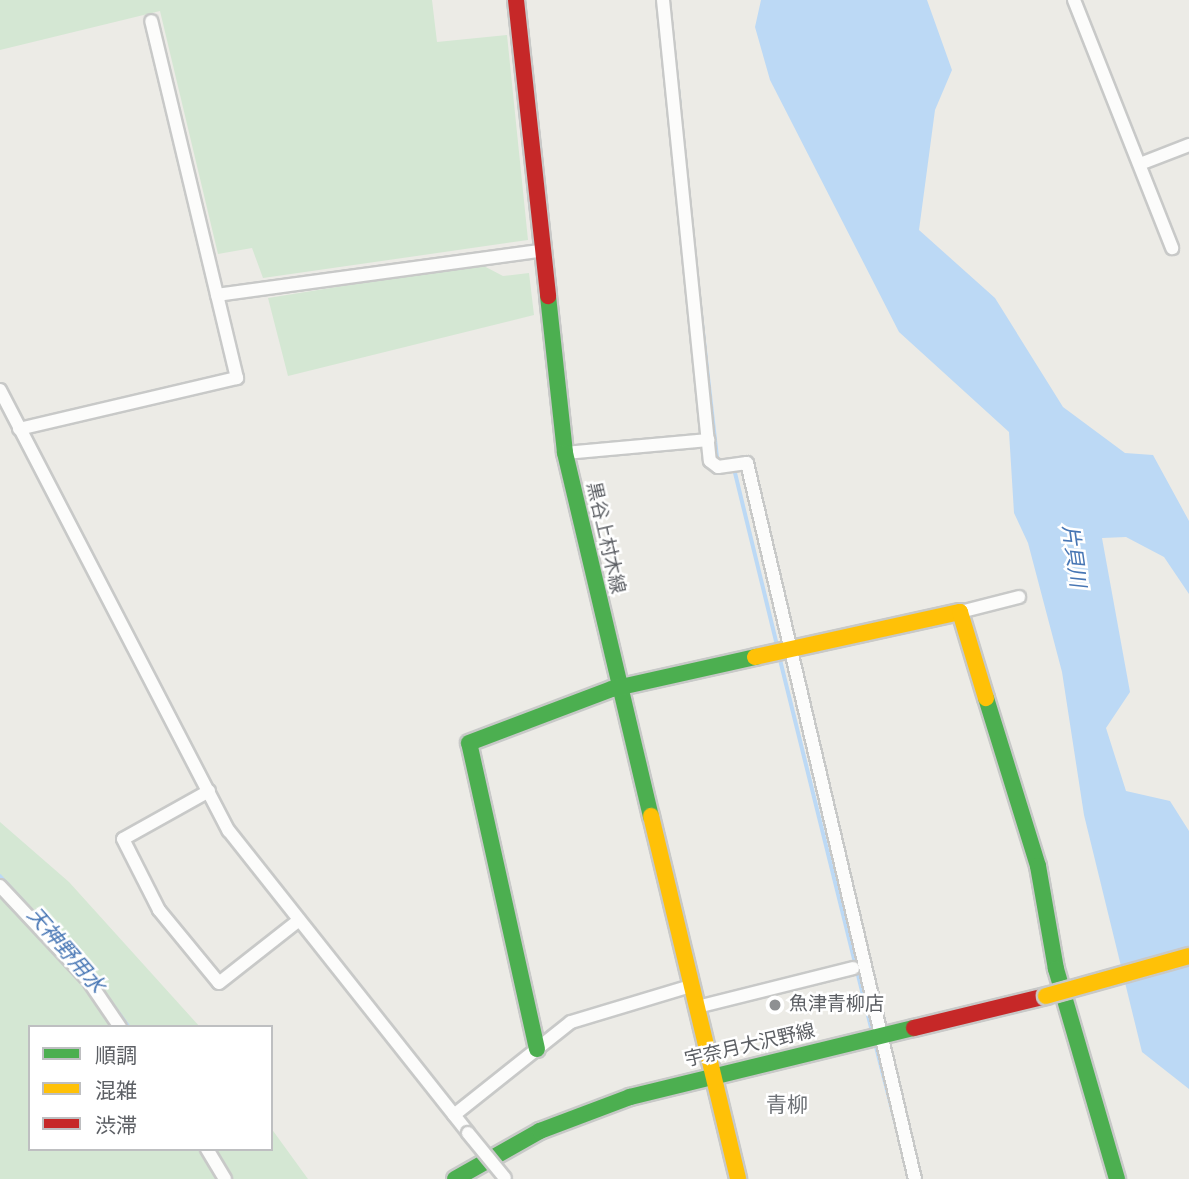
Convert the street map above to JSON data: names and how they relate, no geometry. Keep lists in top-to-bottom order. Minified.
{"streets":{"main road":["黒谷上村木線","宇奈月大沢野線"]},"crossings":[["黒谷上村木線","宇奈月大沢野線"]],"districts":["青柳"],"water":["片貝川","天神野用水"],"places":["魚津青柳店"],"legend":["順調","混雑","渋滞"]}
